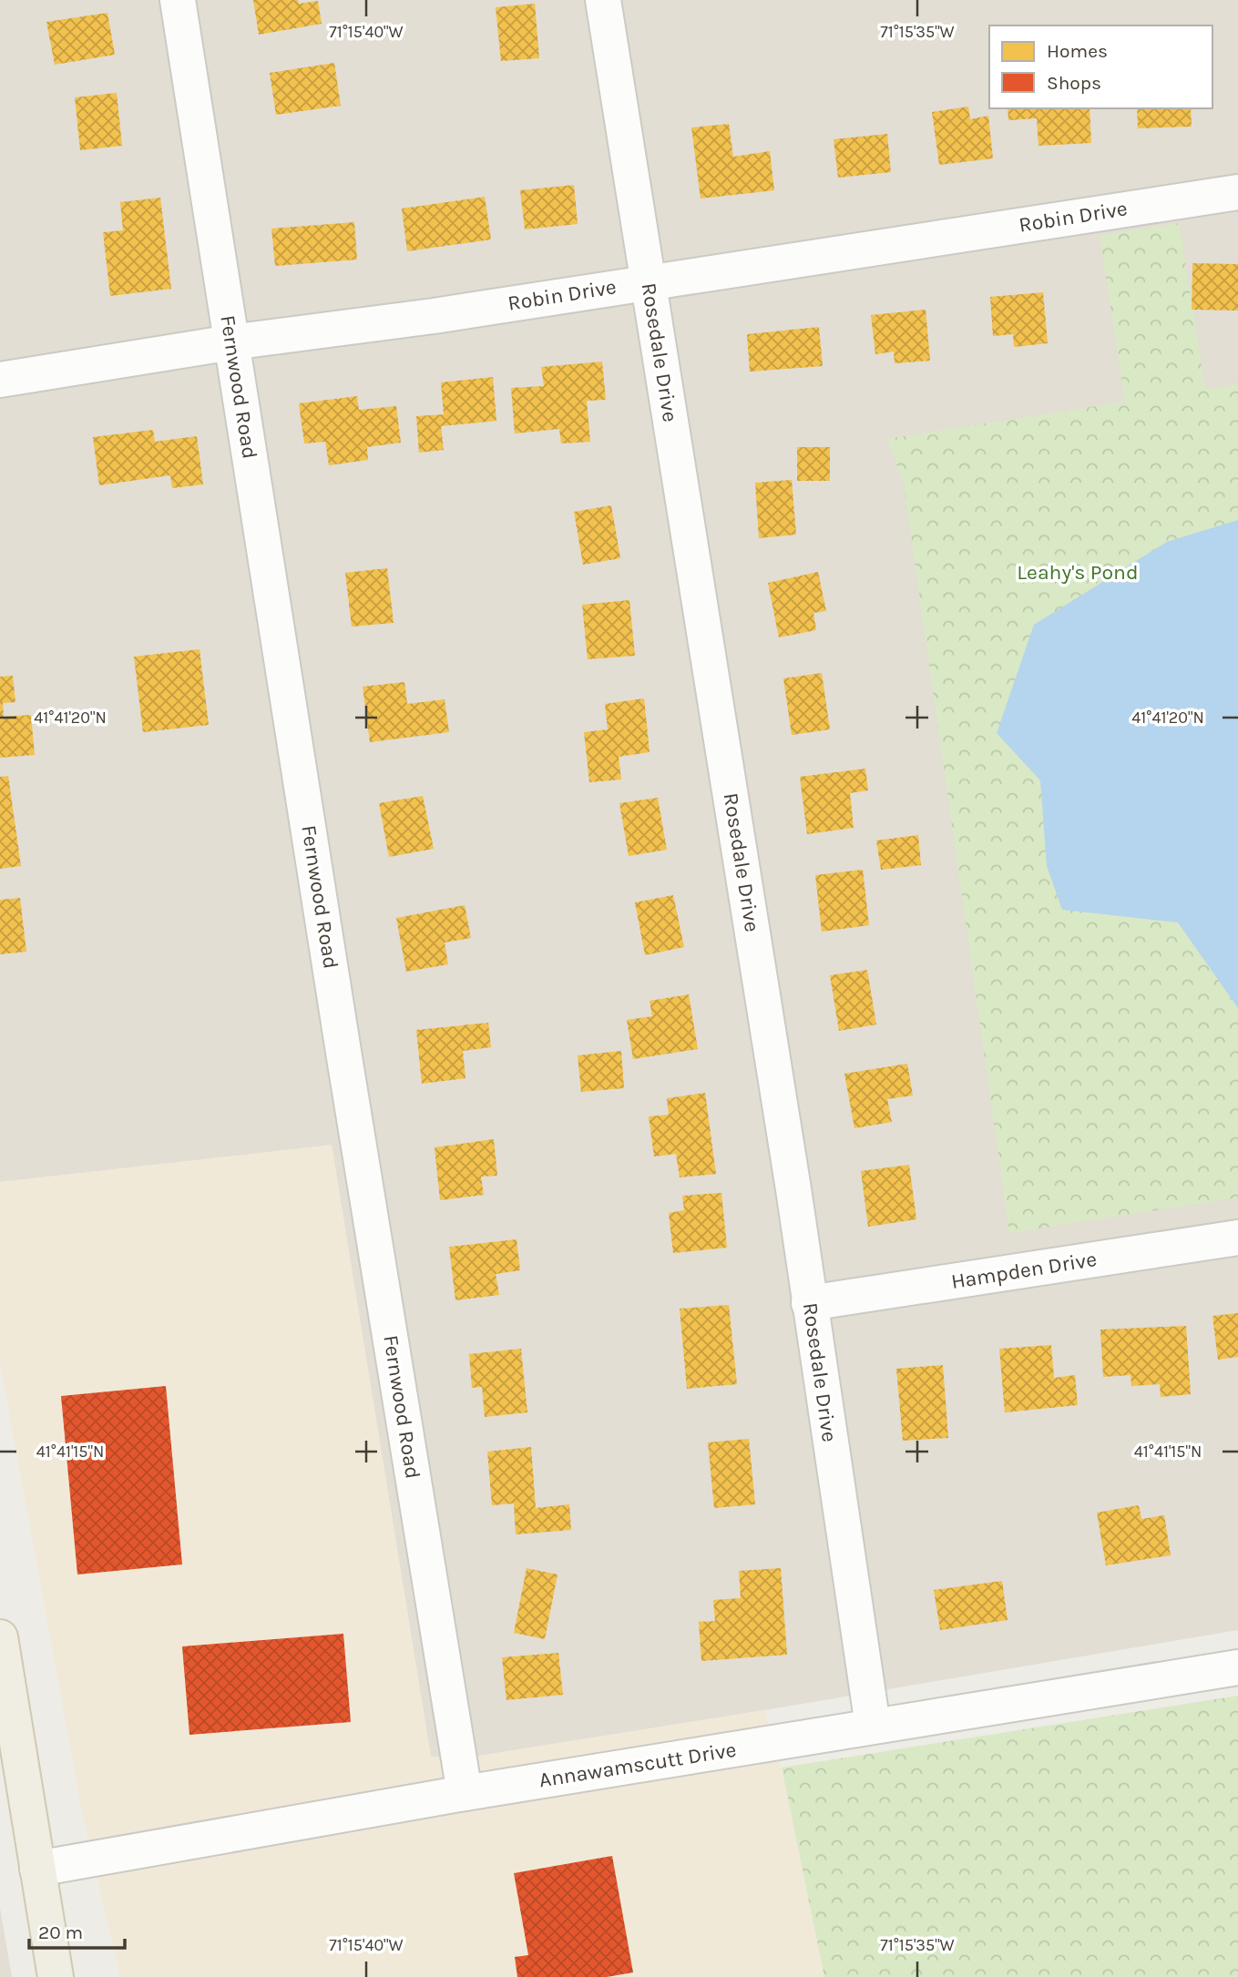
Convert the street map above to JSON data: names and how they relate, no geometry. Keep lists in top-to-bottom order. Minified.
{"streets":{"street":["Robin Drive","Rosedale Drive","Fernwood Road","Hampden Drive","Annawamscutt Drive"]},"crossings":[["Robin Drive","Rosedale Drive"],["Robin Drive","Fernwood Road"],["Rosedale Drive","Hampden Drive"],["Rosedale Drive","Annawamscutt Drive"],["Fernwood Road","Annawamscutt Drive"]],"parks":["Leahy's Pond"],"legend":["Homes","Shops"],"scale_bar":"20 m","coordinates":["71°15'40\"W","71°15'35\"W","41°41'20\"N","41°41'15\"N"]}
